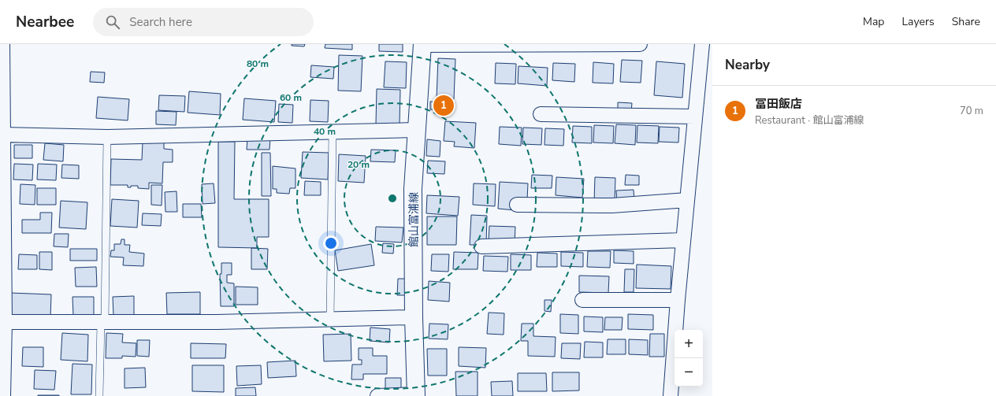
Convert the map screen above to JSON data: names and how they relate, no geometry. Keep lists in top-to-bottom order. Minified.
{"streets":{"main road":["館山富浦線"]},"page":{"header":"Nearbee","search":"Search here","nav":["Map","Layers","Share"],"heading":"Nearby","list":[{"mark":"1","name":"冨田飯店","note":"Restaurant · 館山富浦線","value":"70 m"}],"pins":"1","map_buttons":["+","−"]},"rings":["80 m","60 m","40 m","20 m"]}
